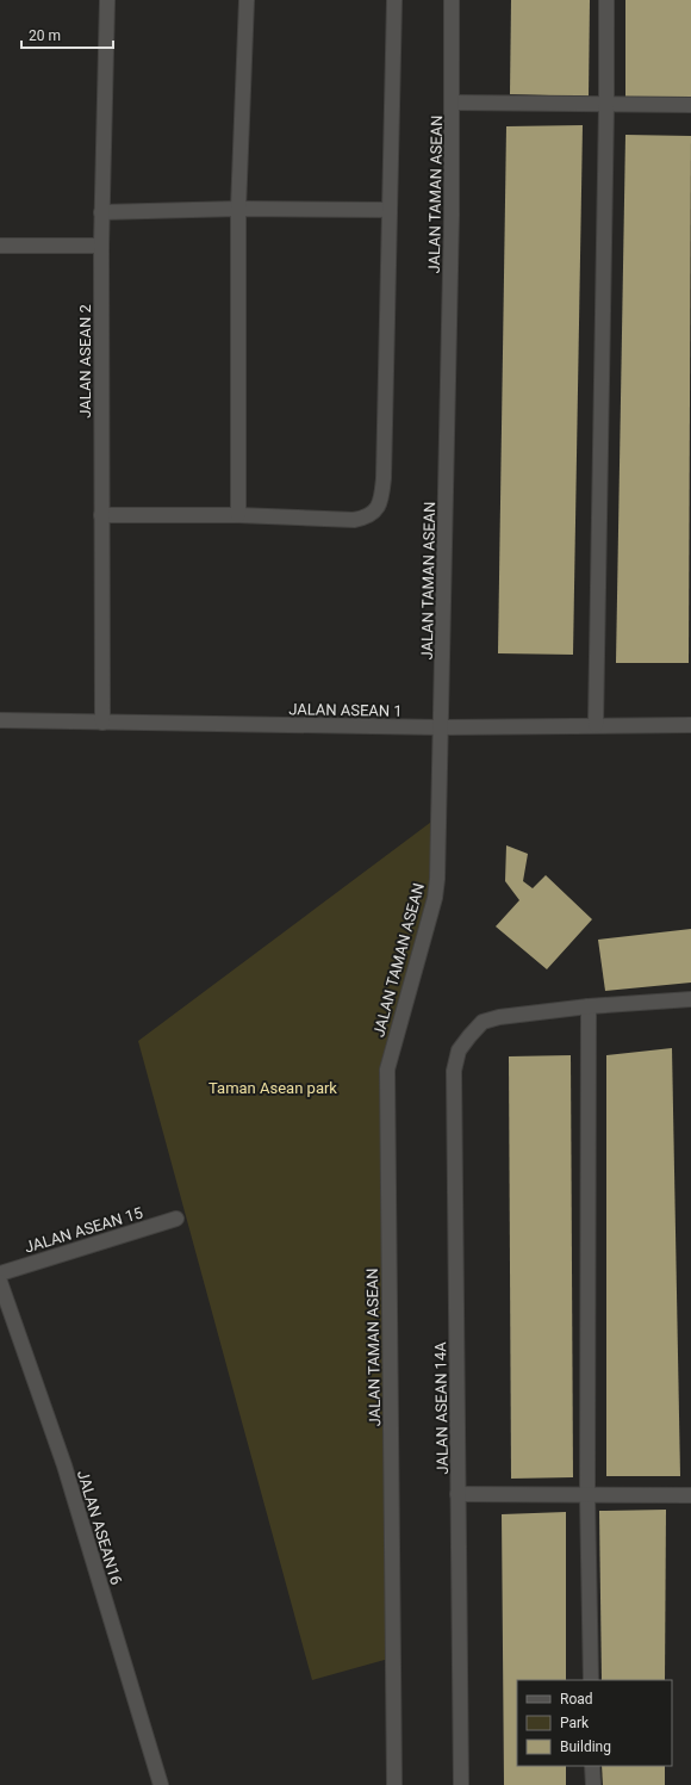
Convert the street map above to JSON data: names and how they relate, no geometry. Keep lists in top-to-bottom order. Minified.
{"streets":{"street":["JALAN TAMAN ASEAN","JALAN ASEAN 2","JALAN ASEAN 1","JALAN ASEAN 15","JALAN ASEAN 14A","JALAN ASEAN16"]},"crossings":[["JALAN TAMAN ASEAN","JALAN ASEAN 1"],["JALAN ASEAN 2","JALAN ASEAN 1"]],"parks":["Taman Asean park"],"legend":["Road","Park","Building"],"scale_bar":"20 m"}
